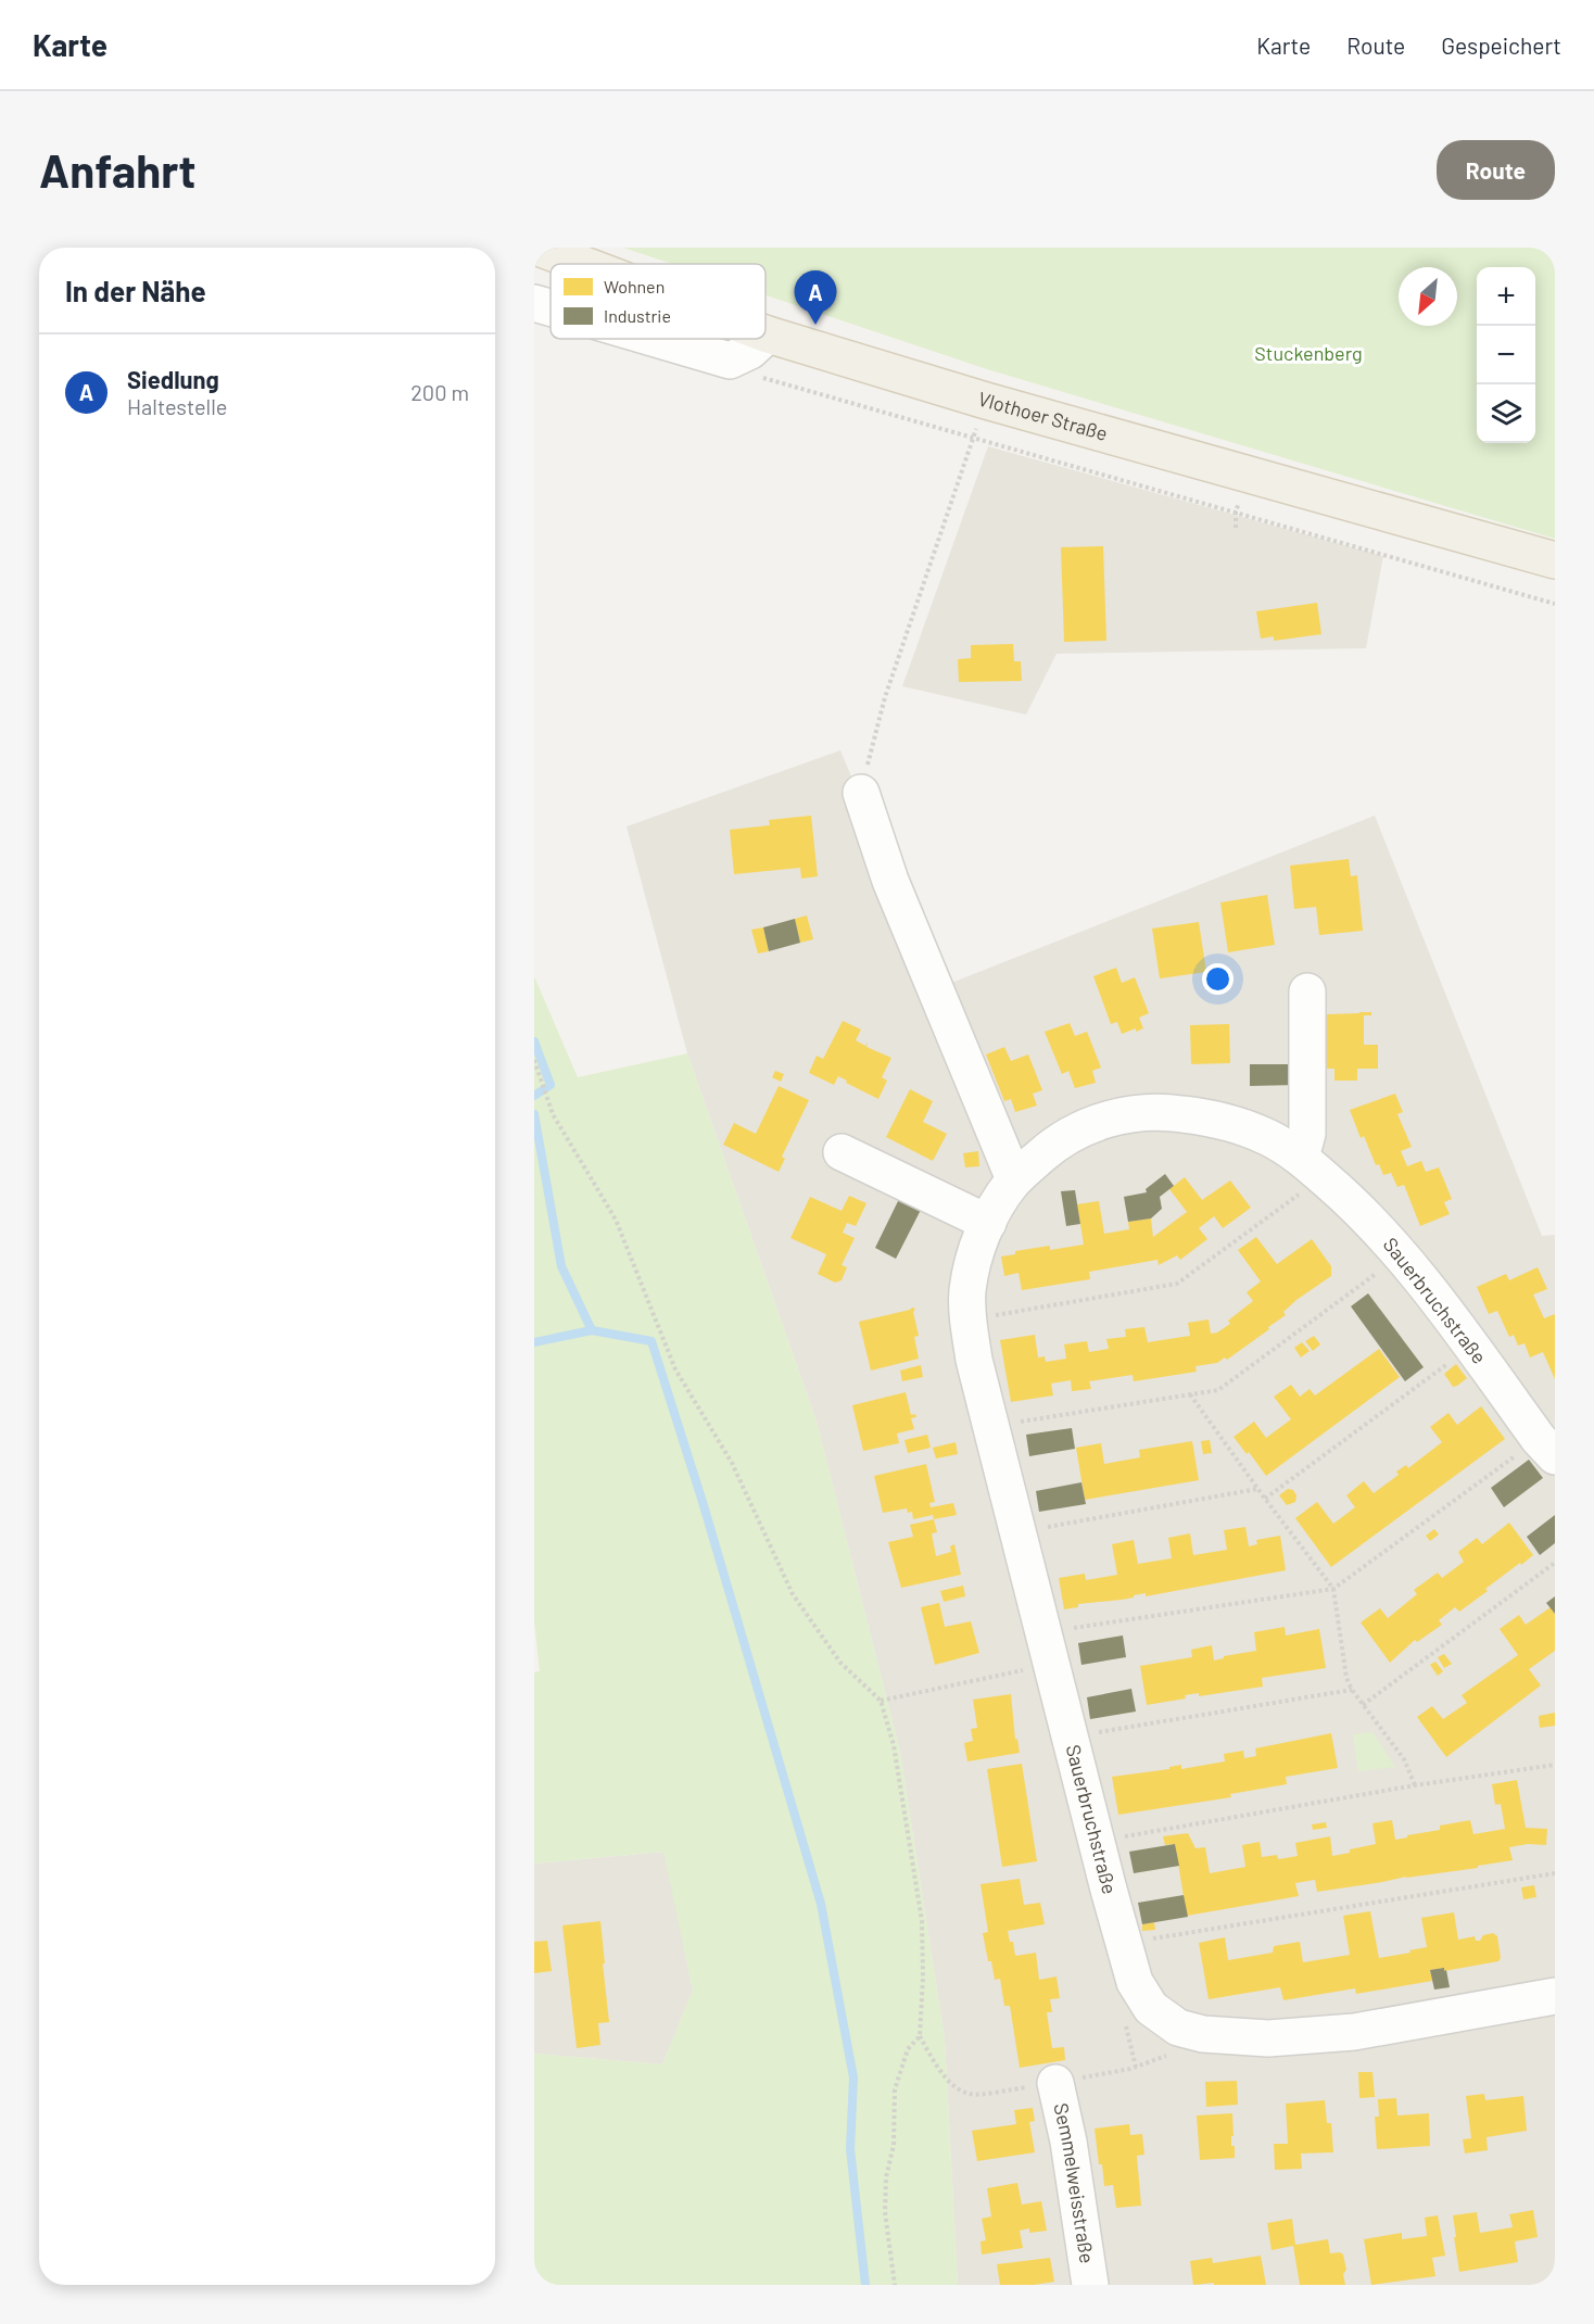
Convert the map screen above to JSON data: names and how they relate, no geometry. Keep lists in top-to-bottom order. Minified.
{"streets":{"main road":["Vlothoer Straße"],"street":["Sauerbruchstraße","Semmelweisstraße"]},"parks":["Stuckenberg"],"legend":["Wohnen","Industrie"],"north":"bottom left","page":{"header":"Karte","nav":["Karte","Route","Gespeichert"],"buttons":"Route","title":"Anfahrt","heading":"In der Nähe","map_buttons":["+","−"],"pins":"A","list":[{"mark":"A","name":"Siedlung","note":"Haltestelle","value":"200 m"}]}}
